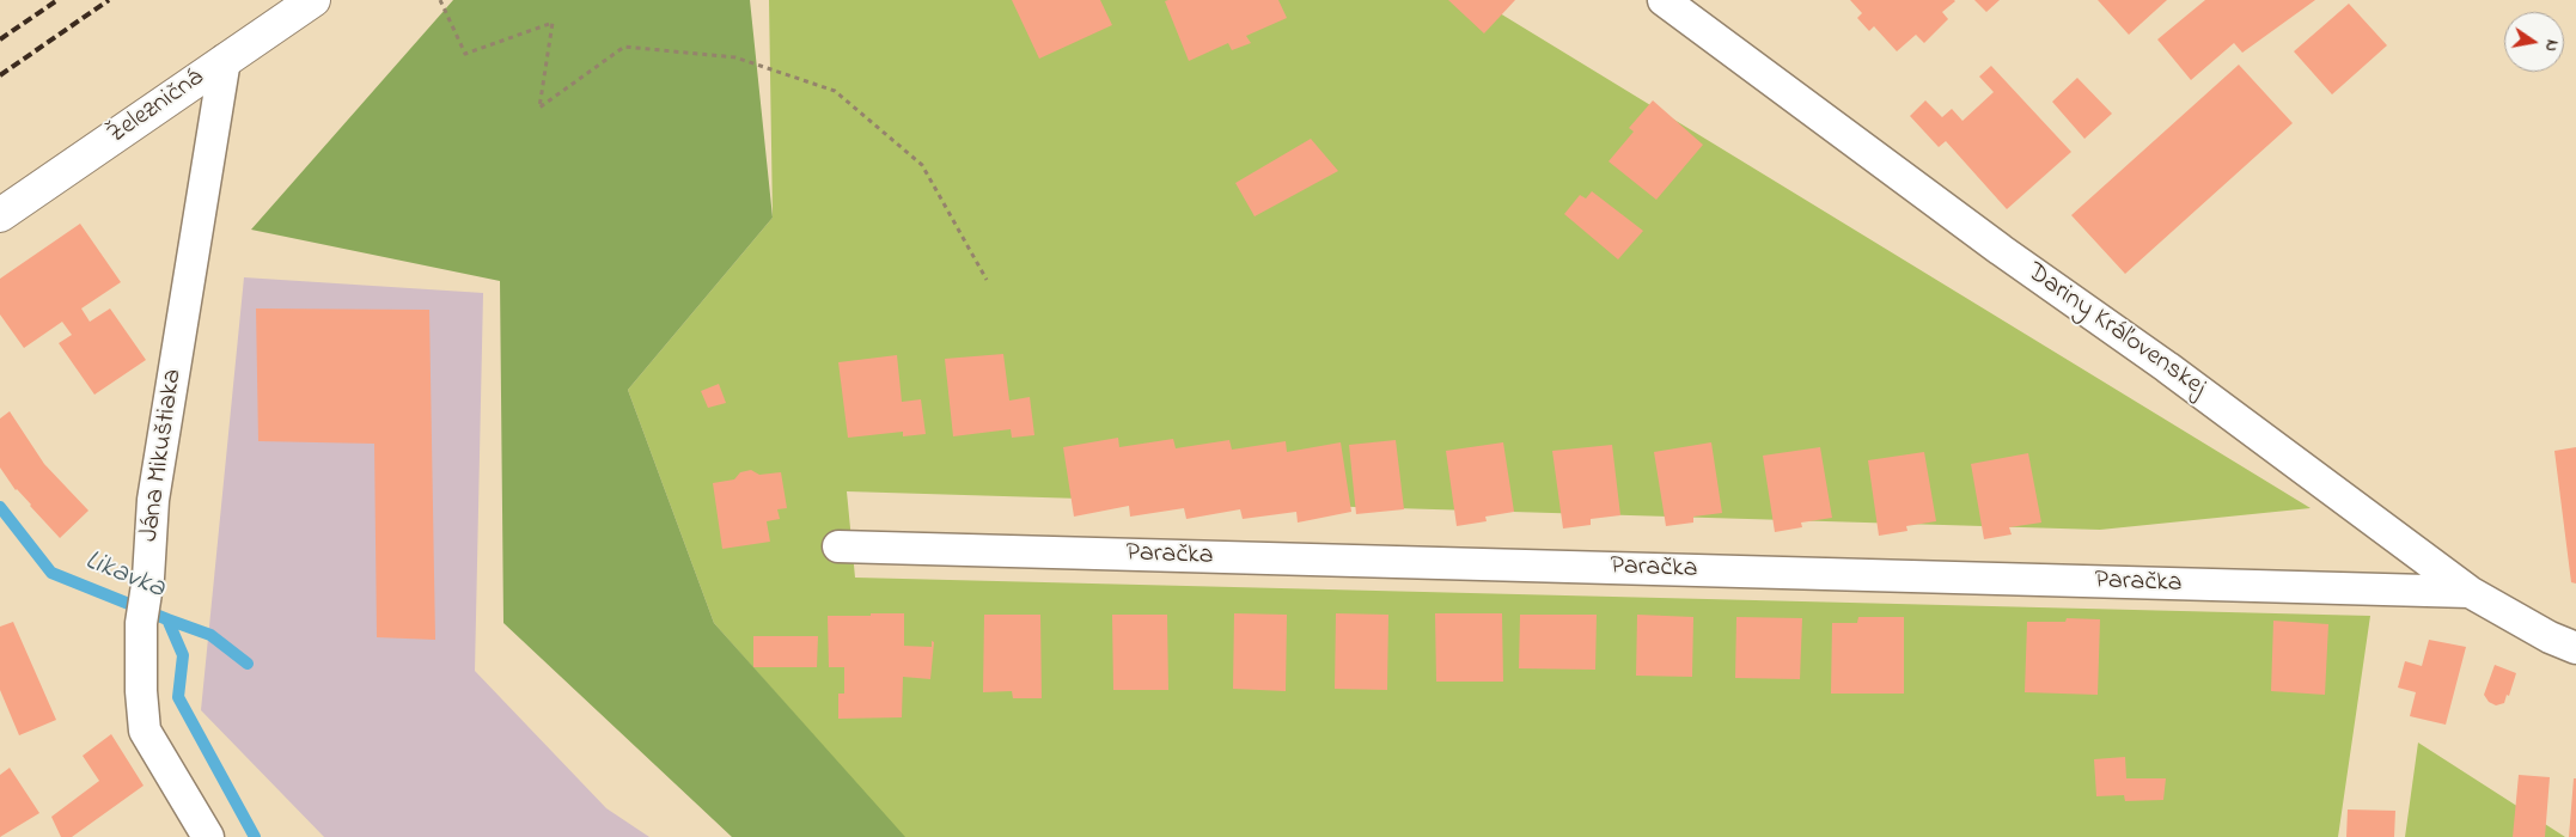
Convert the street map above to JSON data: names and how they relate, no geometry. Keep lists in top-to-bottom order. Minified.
{"streets":{"street":["Železničná","Dariny Kráľovenskej","Jána Mikuštiaka","Paračka"]},"crossings":[["Železničná","Jána Mikuštiaka"],["Dariny Kráľovenskej","Paračka"]],"water":["Likavka"],"north":"right"}
